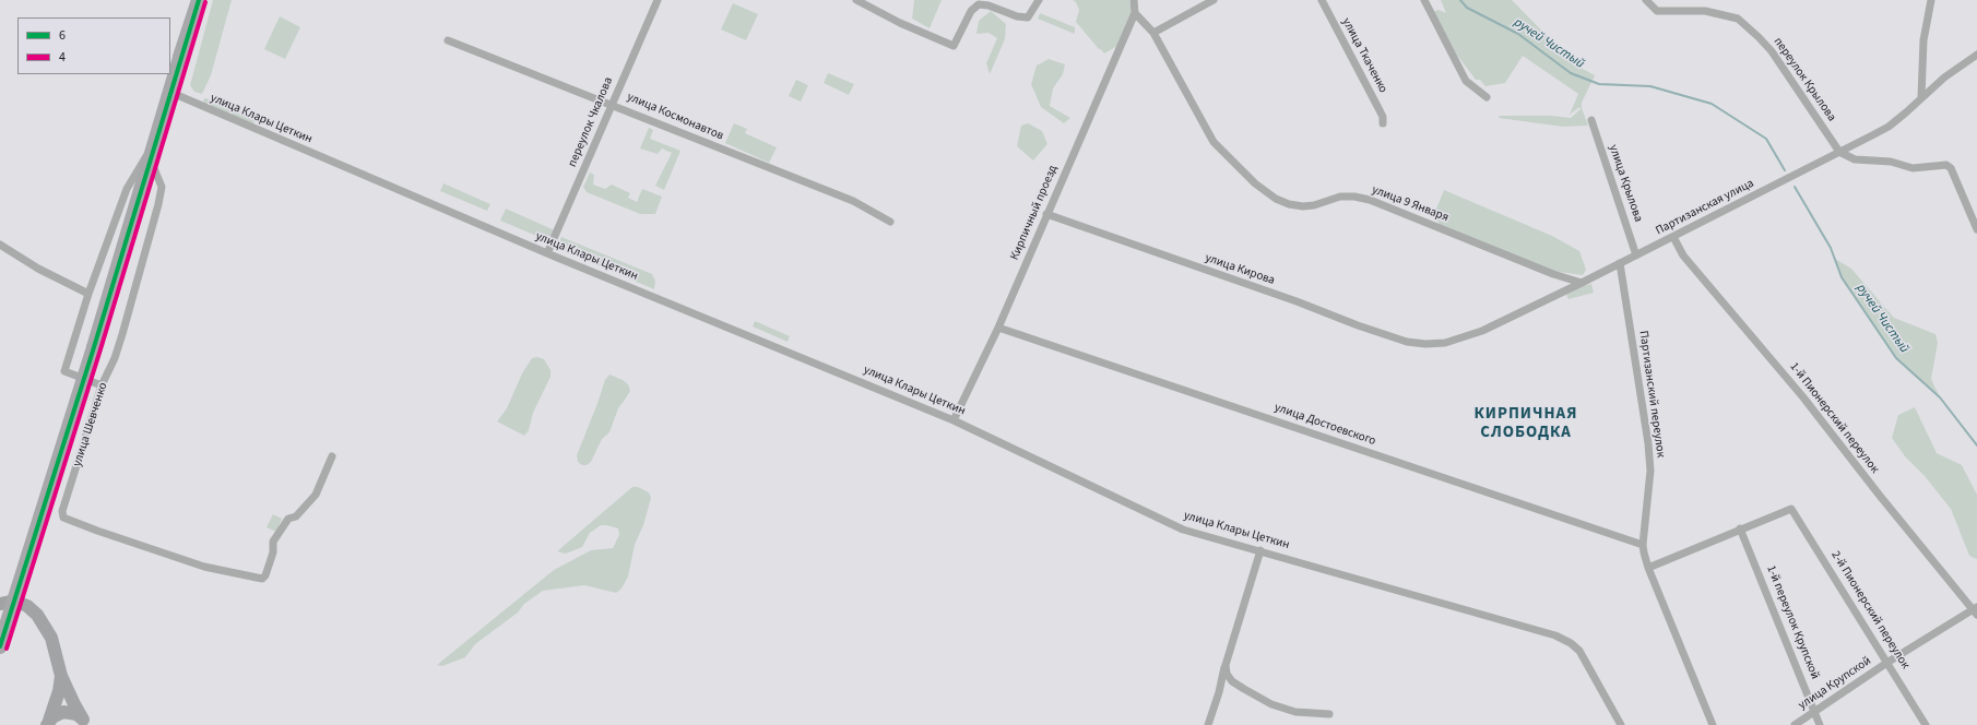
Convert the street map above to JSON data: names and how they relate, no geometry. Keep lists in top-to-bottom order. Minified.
{"streets":{"highway":["улица Шевченко"],"street":["улица Ткаченко","переулок Крылова","улица Космонавтов","улица Клары Цеткин","переулок Чкалова","улица Крылова","улица 9 Января","Партизанская улица","Кирпичный проезд","улица Кирова","Партизанский переулок","1-й Пионерский переулок","улица Достоевского","2-й Пионерский переулок","1-й переулок Крупской","улица Крупской"]},"crossings":[["переулок Крылова","Партизанская улица"],["улица Космонавтов","переулок Чкалова"],["улица Клары Цеткин","переулок Чкалова"],["улица Клары Цеткин","Кирпичный проезд"],["улица Клары Цеткин","улица Шевченко"],["улица Крылова","Партизанская улица"],["улица 9 Января","Партизанская улица"],["улица 9 Января","Кирпичный проезд"],["Партизанская улица","улица Кирова"],["Партизанская улица","Партизанский переулок"],["Партизанская улица","1-й Пионерский переулок"],["Кирпичный проезд","улица Кирова"],["Кирпичный проезд","улица Достоевского"],["Партизанский переулок","улица Достоевского"],["1-й Пионерский переулок","улица Крупской"],["2-й Пионерский переулок","1-й переулок Крупской"],["2-й Пионерский переулок","улица Крупской"],["1-й переулок Крупской","улица Крупской"]],"districts":["КИРПИЧНАЯ СЛОБОДКА"],"water":["ручей Чистый"],"lines":["transit line 6","transit line 4"],"legend":["6","4"]}
